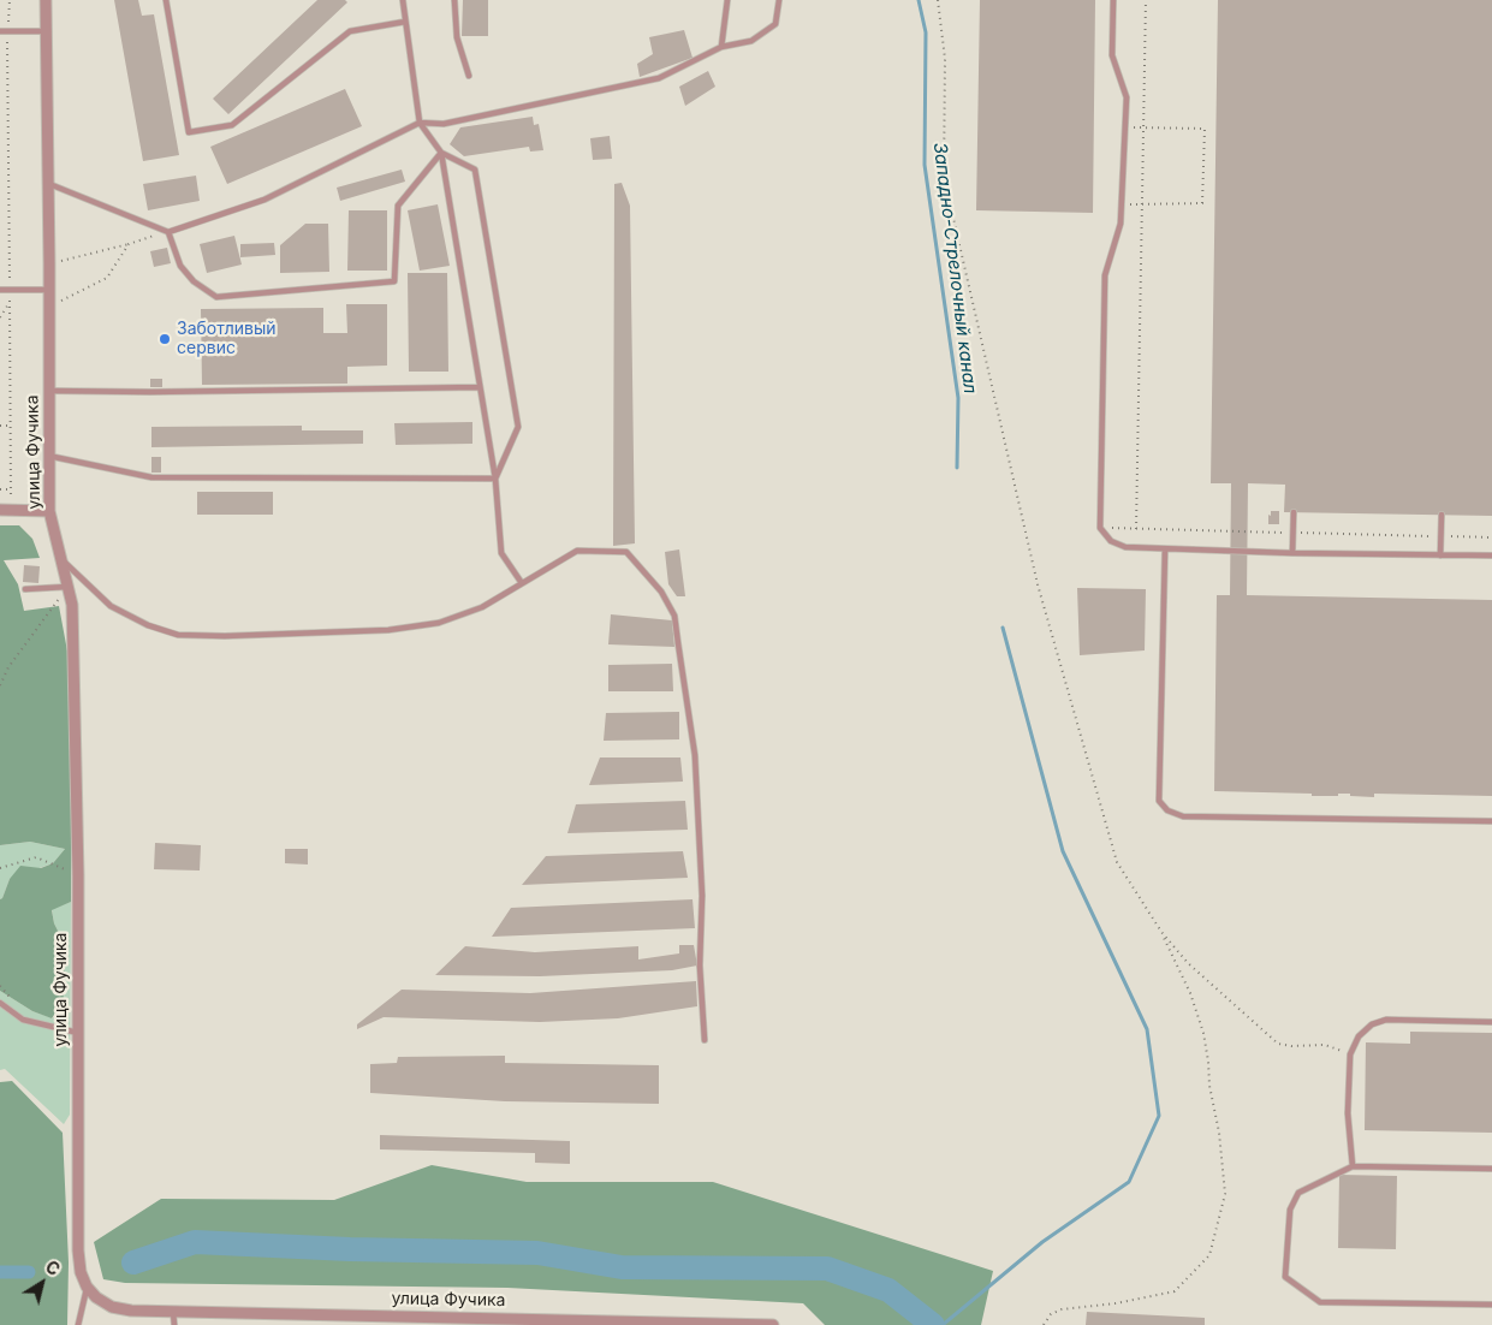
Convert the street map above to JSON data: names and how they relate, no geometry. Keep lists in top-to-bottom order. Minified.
{"streets":{"street":["улица Фучика"]},"water":["Западно-Стрелочный канал"],"places":["Заботливый сервис"],"north":"top right"}
